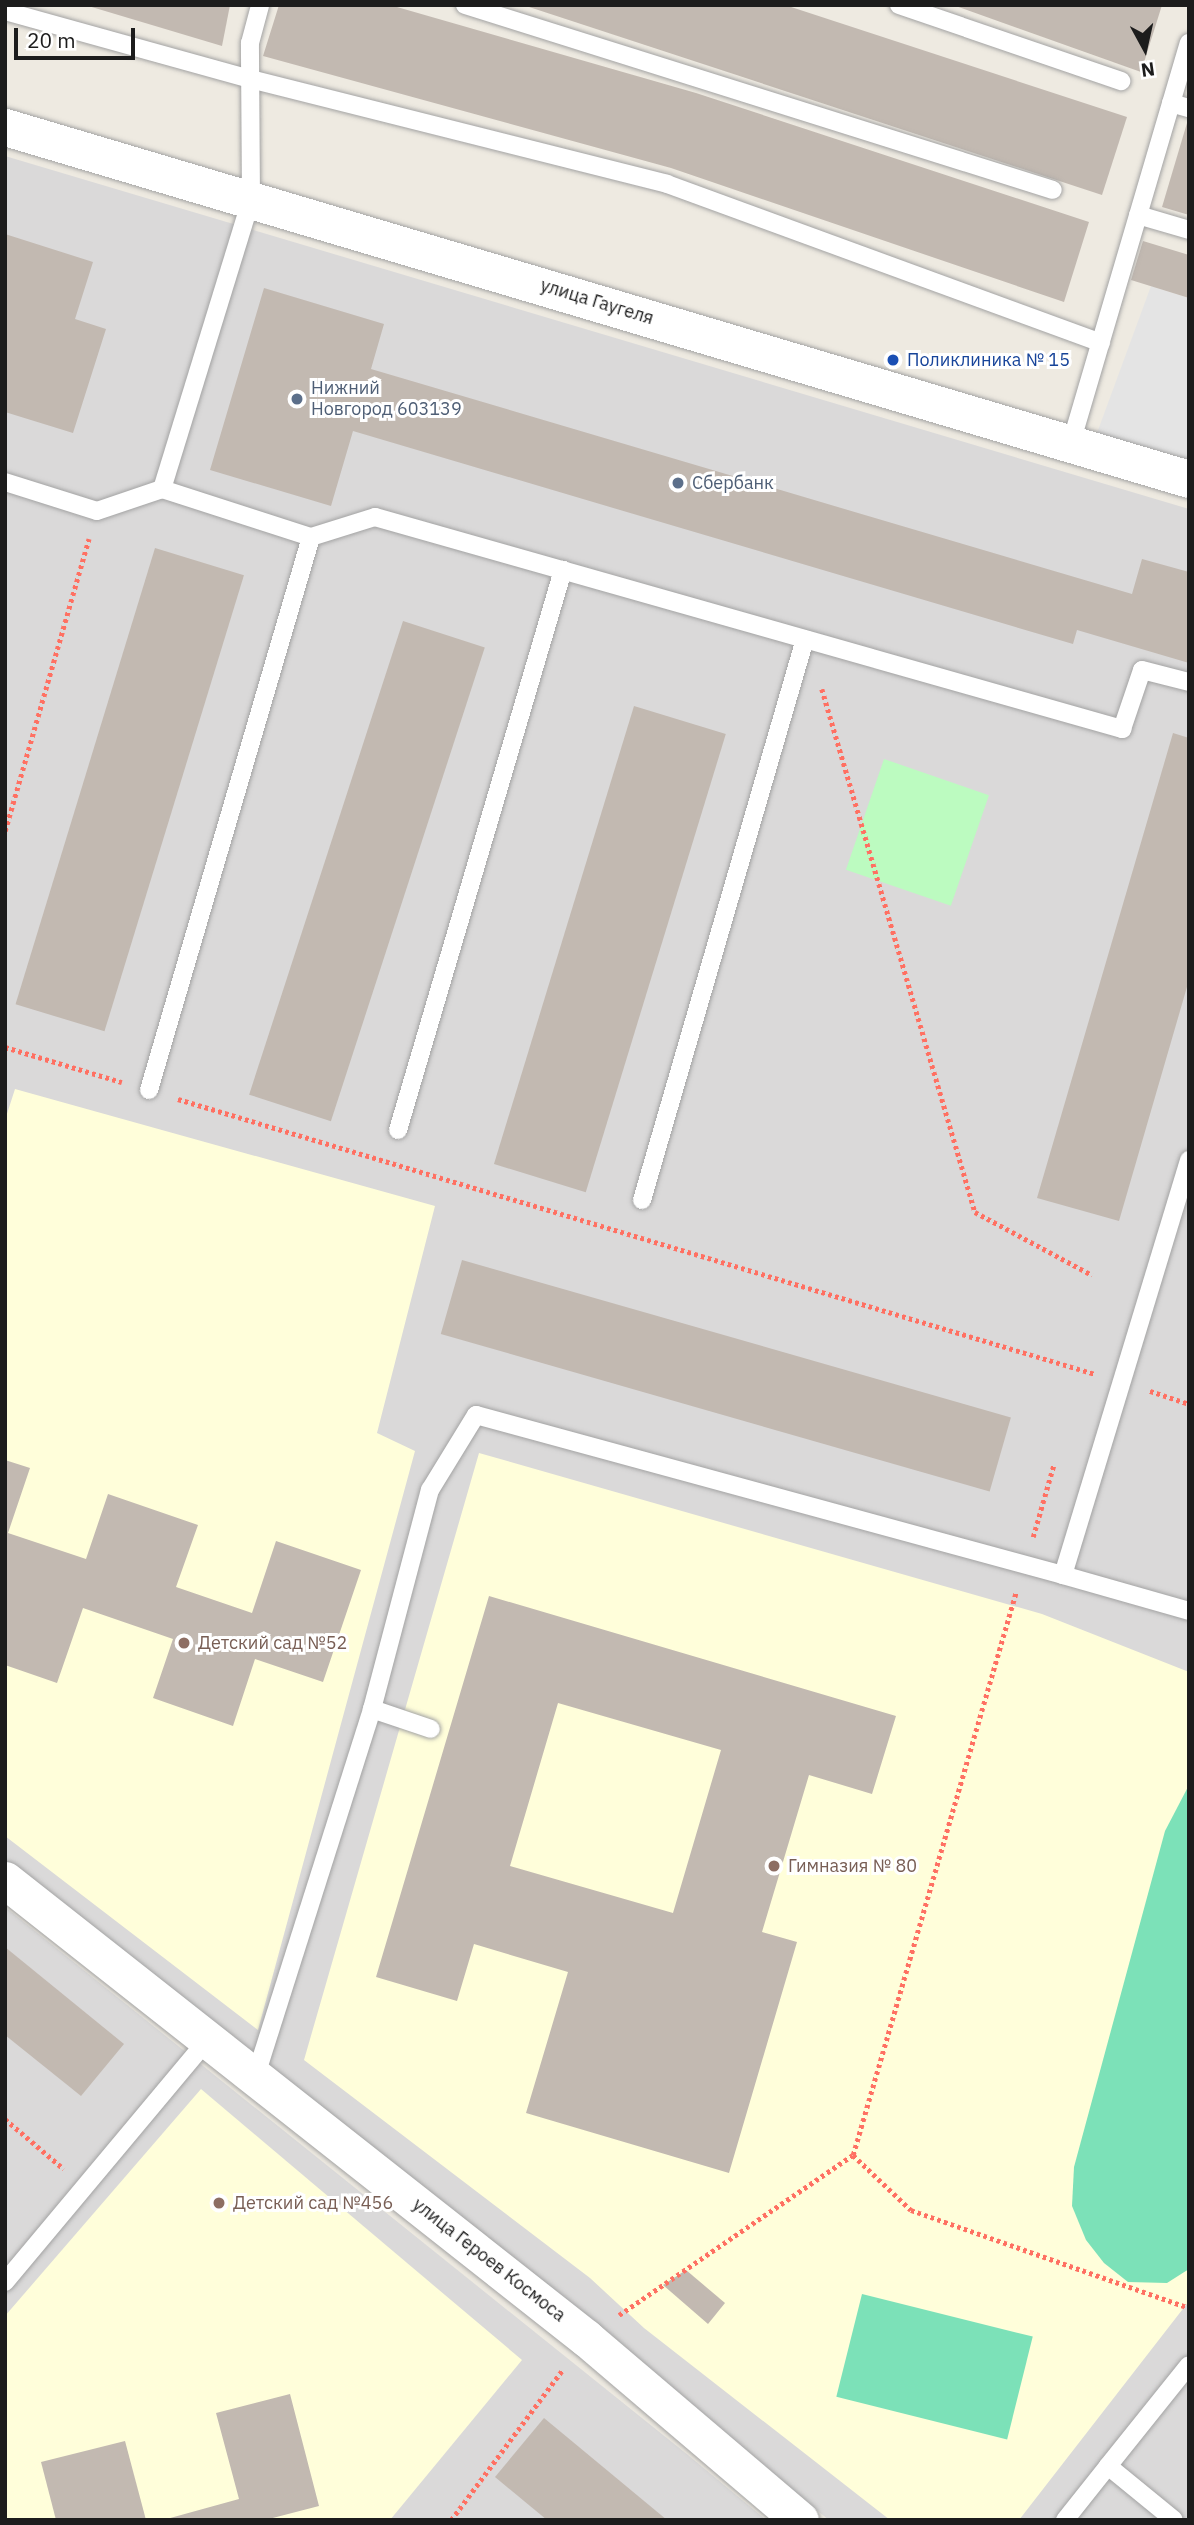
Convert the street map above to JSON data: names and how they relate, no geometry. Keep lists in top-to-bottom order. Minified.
{"streets":{"street":["улица Гаугеля","улица Героев Космоса"]},"places":["Поликлиника № 15","Нижний Новгород 603139","Сбербанк","Детский сад №52","Гимназия № 80","Детский сад №456"],"scale_bar":"20 m","north":"bottom"}
